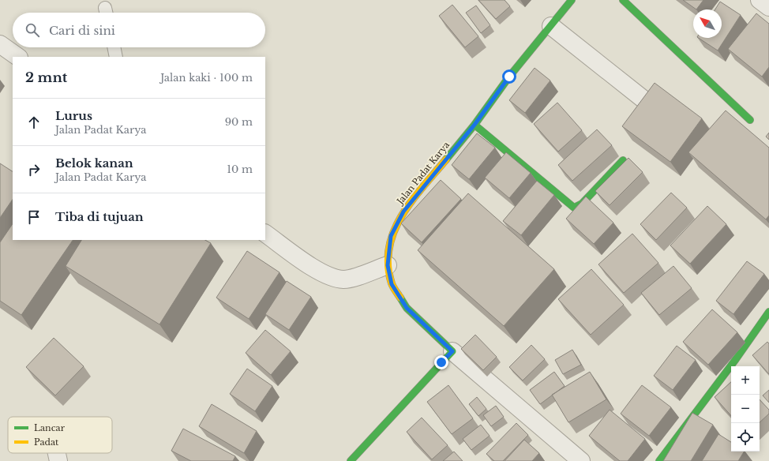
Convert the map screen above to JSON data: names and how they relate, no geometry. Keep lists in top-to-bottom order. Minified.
{"streets":{"street":["Jalan Padat Karya"]},"legend":["Lancar","Padat"],"north":"top left","page":{"search":"Cari di sini","heading":["2 mnt","Jalan kaki · 100 m"],"list":[["Lurus","Jalan Padat Karya","90 m"],["Belok kanan","Jalan Padat Karya","10 m"],"Tiba di tujuan"],"map_buttons":["+","−"]}}
